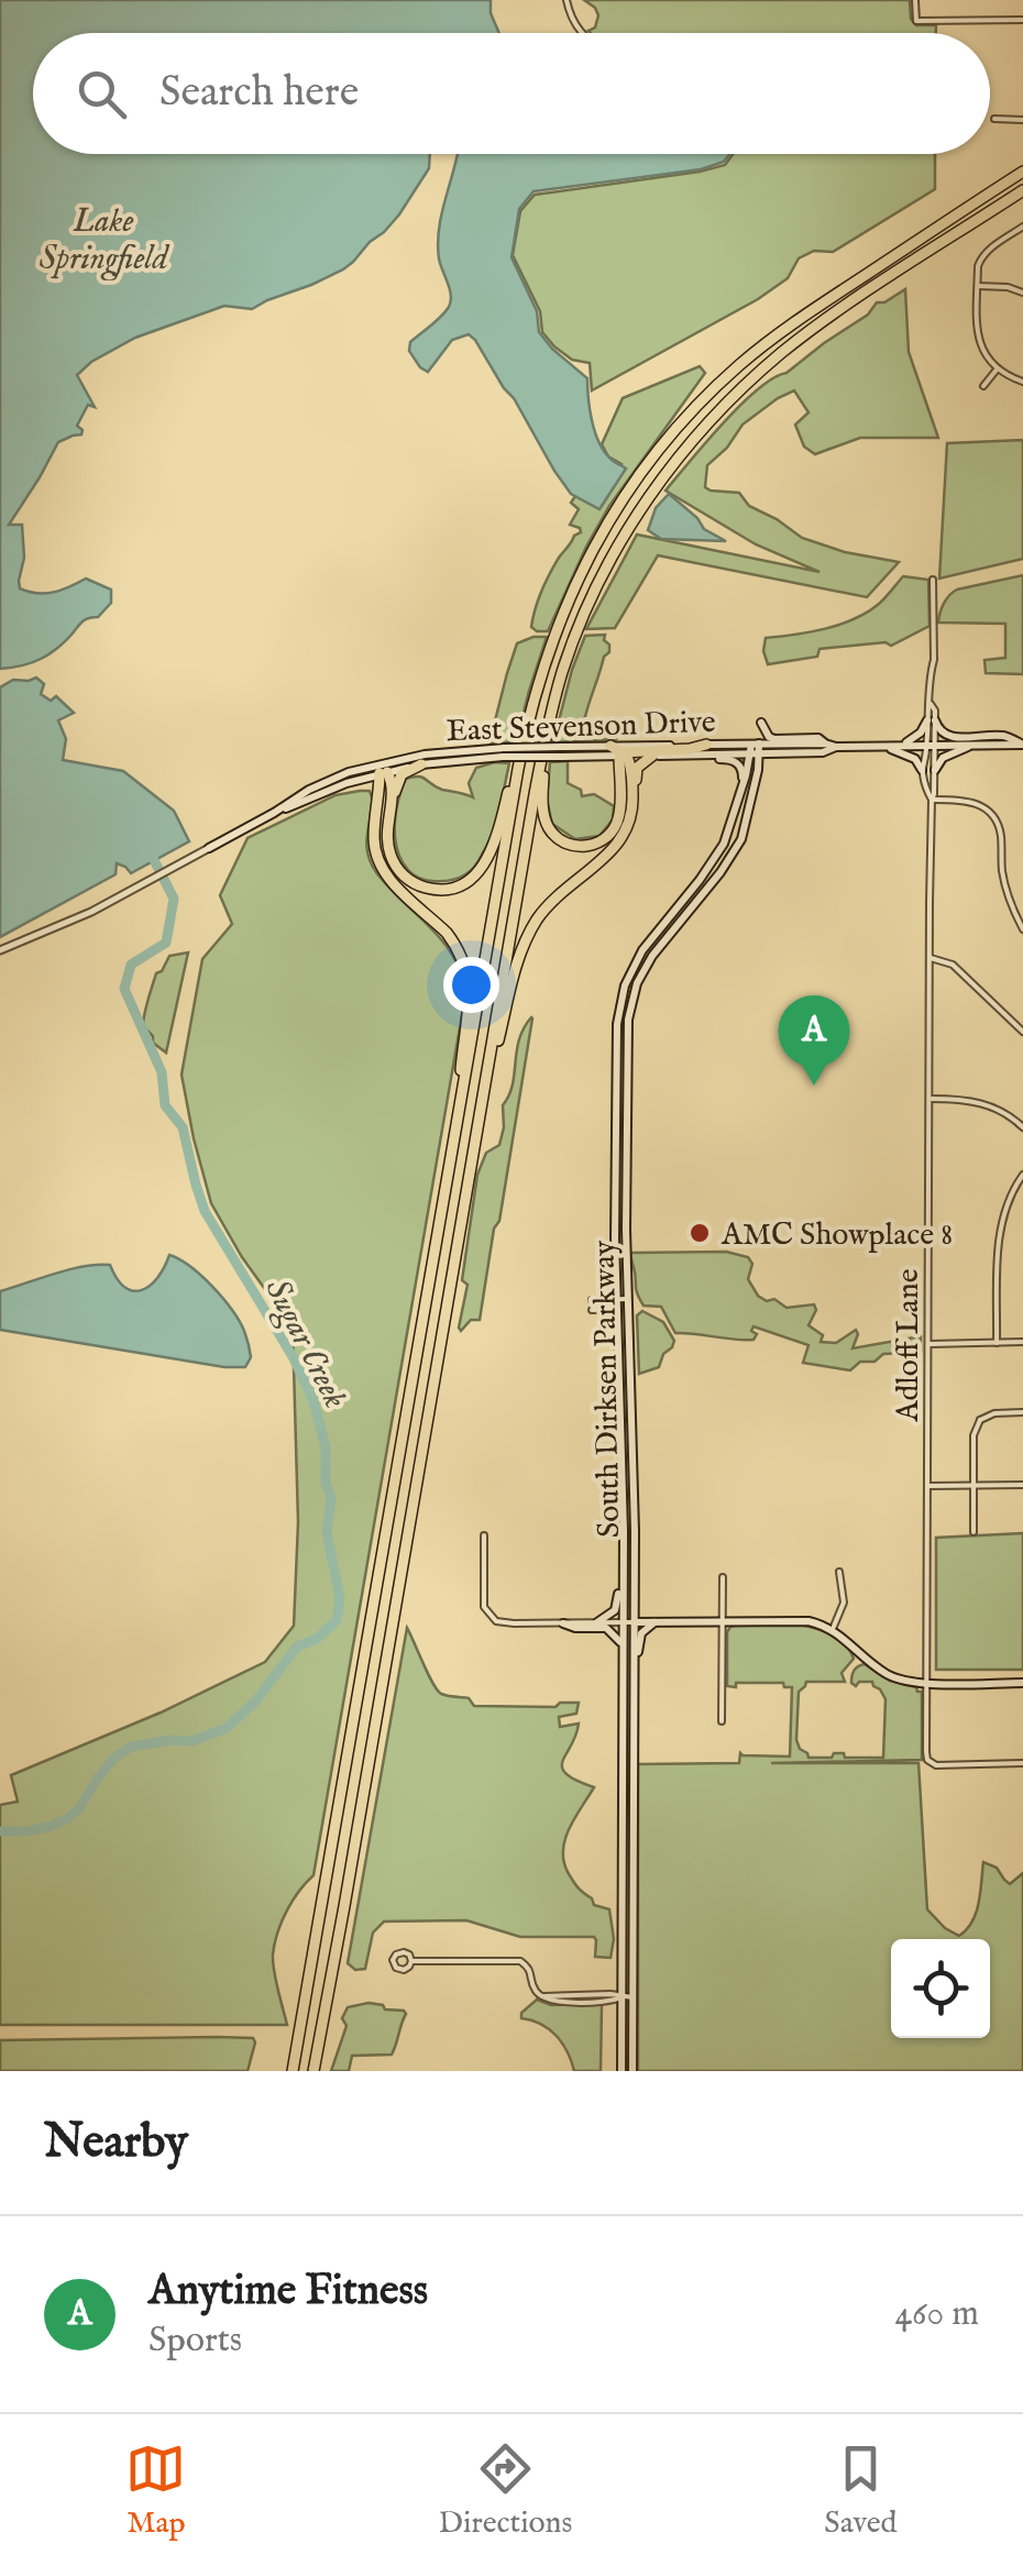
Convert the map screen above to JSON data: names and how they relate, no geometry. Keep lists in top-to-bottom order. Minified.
{"streets":{"main road":["East Stevenson Drive","South Dirksen Parkway"],"street":["Adloff Lane"]},"crossings":[["East Stevenson Drive","Adloff Lane"],["East Stevenson Drive","South Dirksen Parkway"]],"water":["Lake Springfield","Sugar Creek"],"places":["AMC Showplace 8"],"page":{"search":"Search here","pins":"A","heading":"Nearby","list":[{"mark":"A","name":"Anytime Fitness","note":"Sports","value":"460 m"}],"nav":["Map","Directions","Saved"]}}
